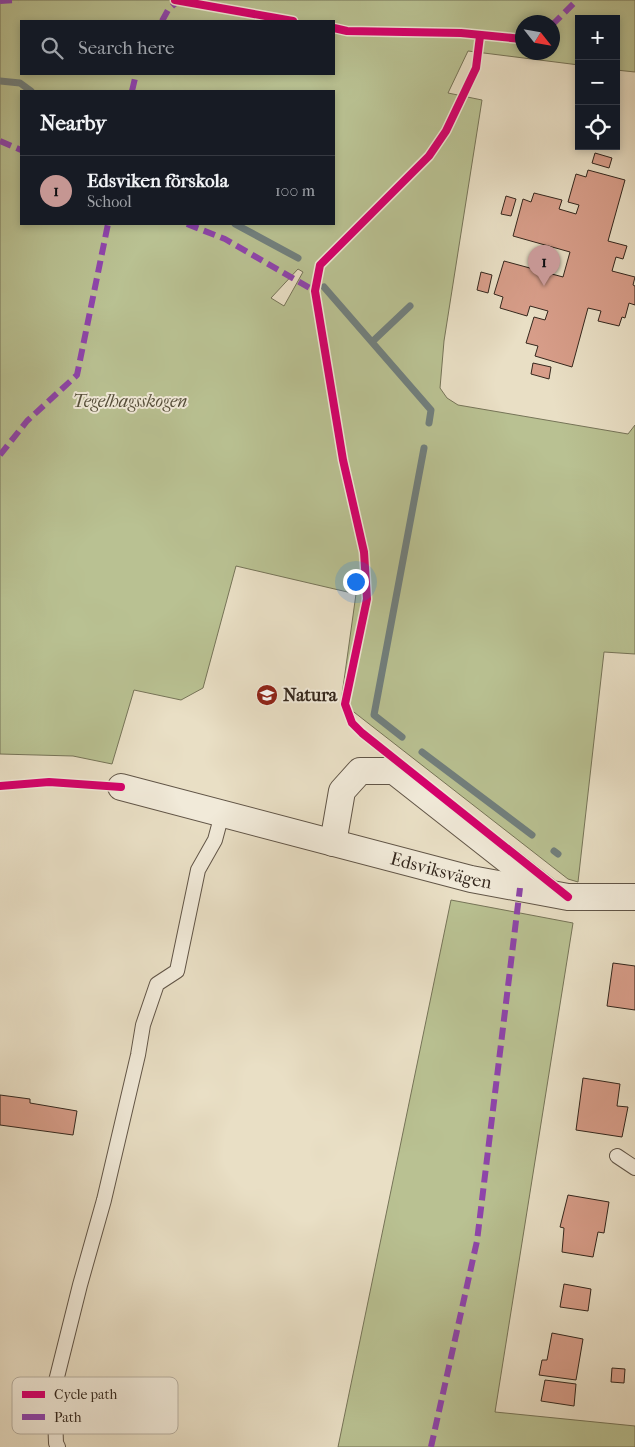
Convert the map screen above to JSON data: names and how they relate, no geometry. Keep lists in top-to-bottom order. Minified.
{"streets":{"street":["Edsviksvägen"]},"parks":["Tegelhagsskogen"],"places":{"school or university":["Natura"]},"legend":["Cycle path","Path"],"north":"bottom right","page":{"map_buttons":["+","−"],"search":"Search here","heading":"Nearby","list":[{"mark":"1","name":"Edsviken förskola","note":"School","value":"100 m"}],"pins":"1"}}
